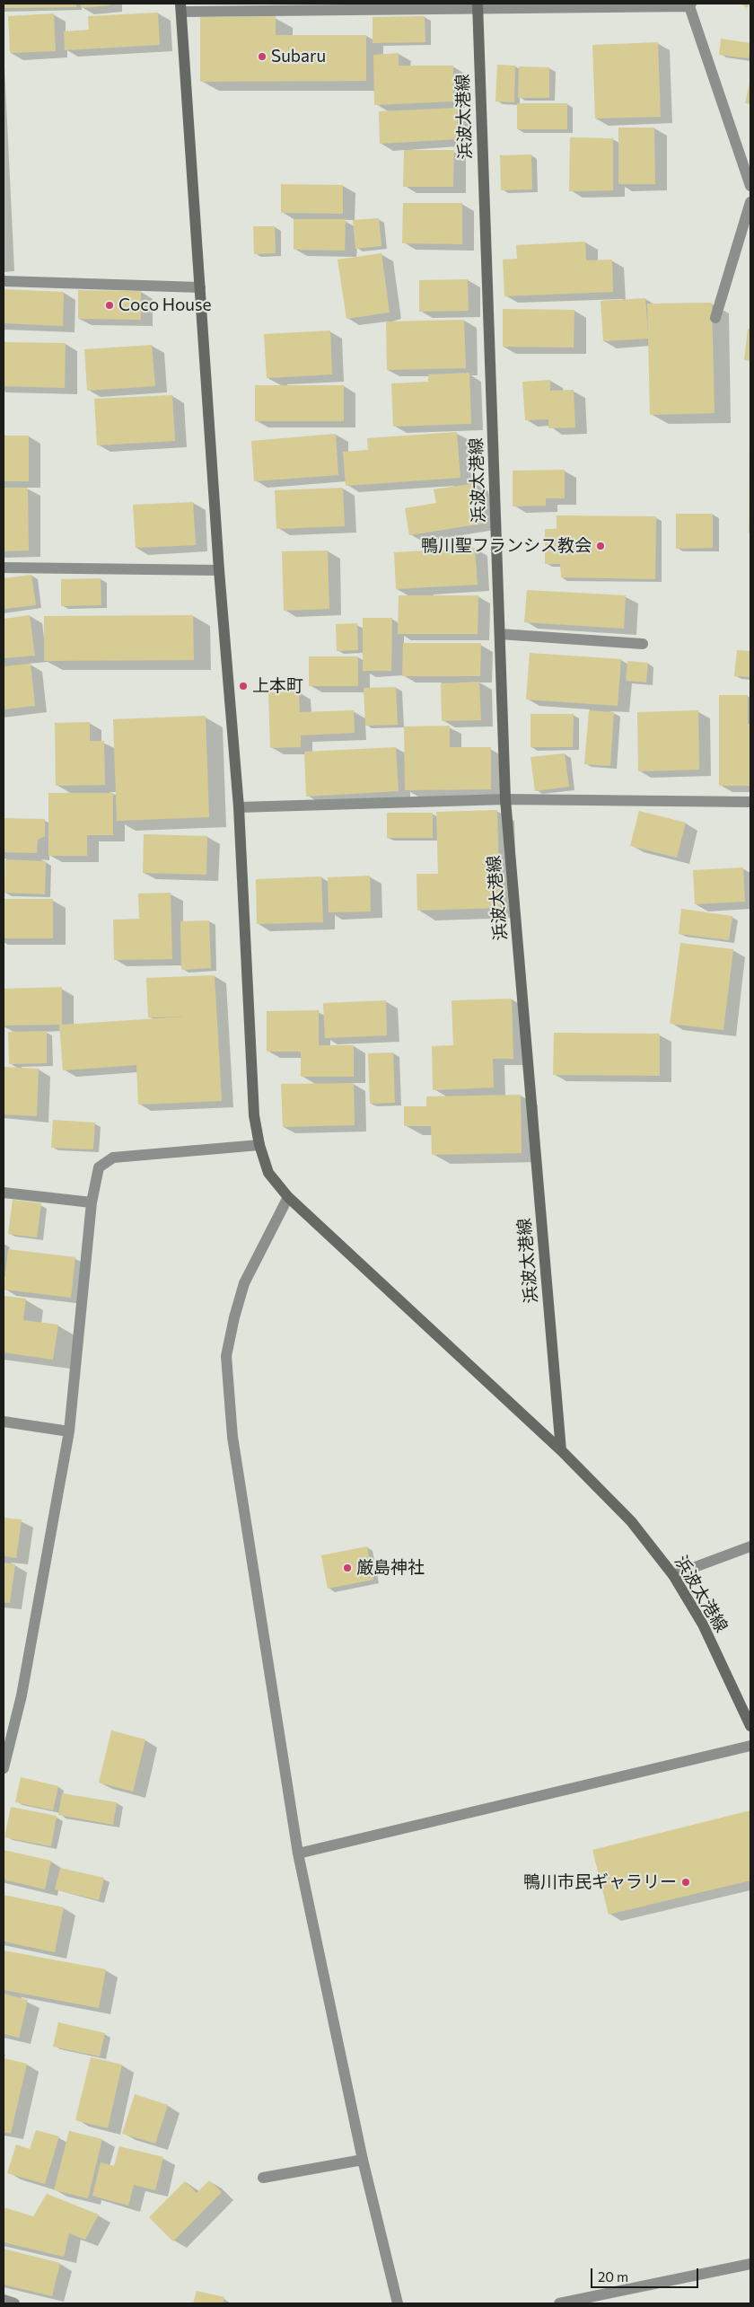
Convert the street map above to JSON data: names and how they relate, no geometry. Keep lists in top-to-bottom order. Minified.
{"streets":{"main road":["浜波太港線"]},"places":["Subaru","Coco House","鴨川聖フランシス教会","上本町","厳島神社","鴨川市民ギャラリー"],"scale_bar":"20 m"}
